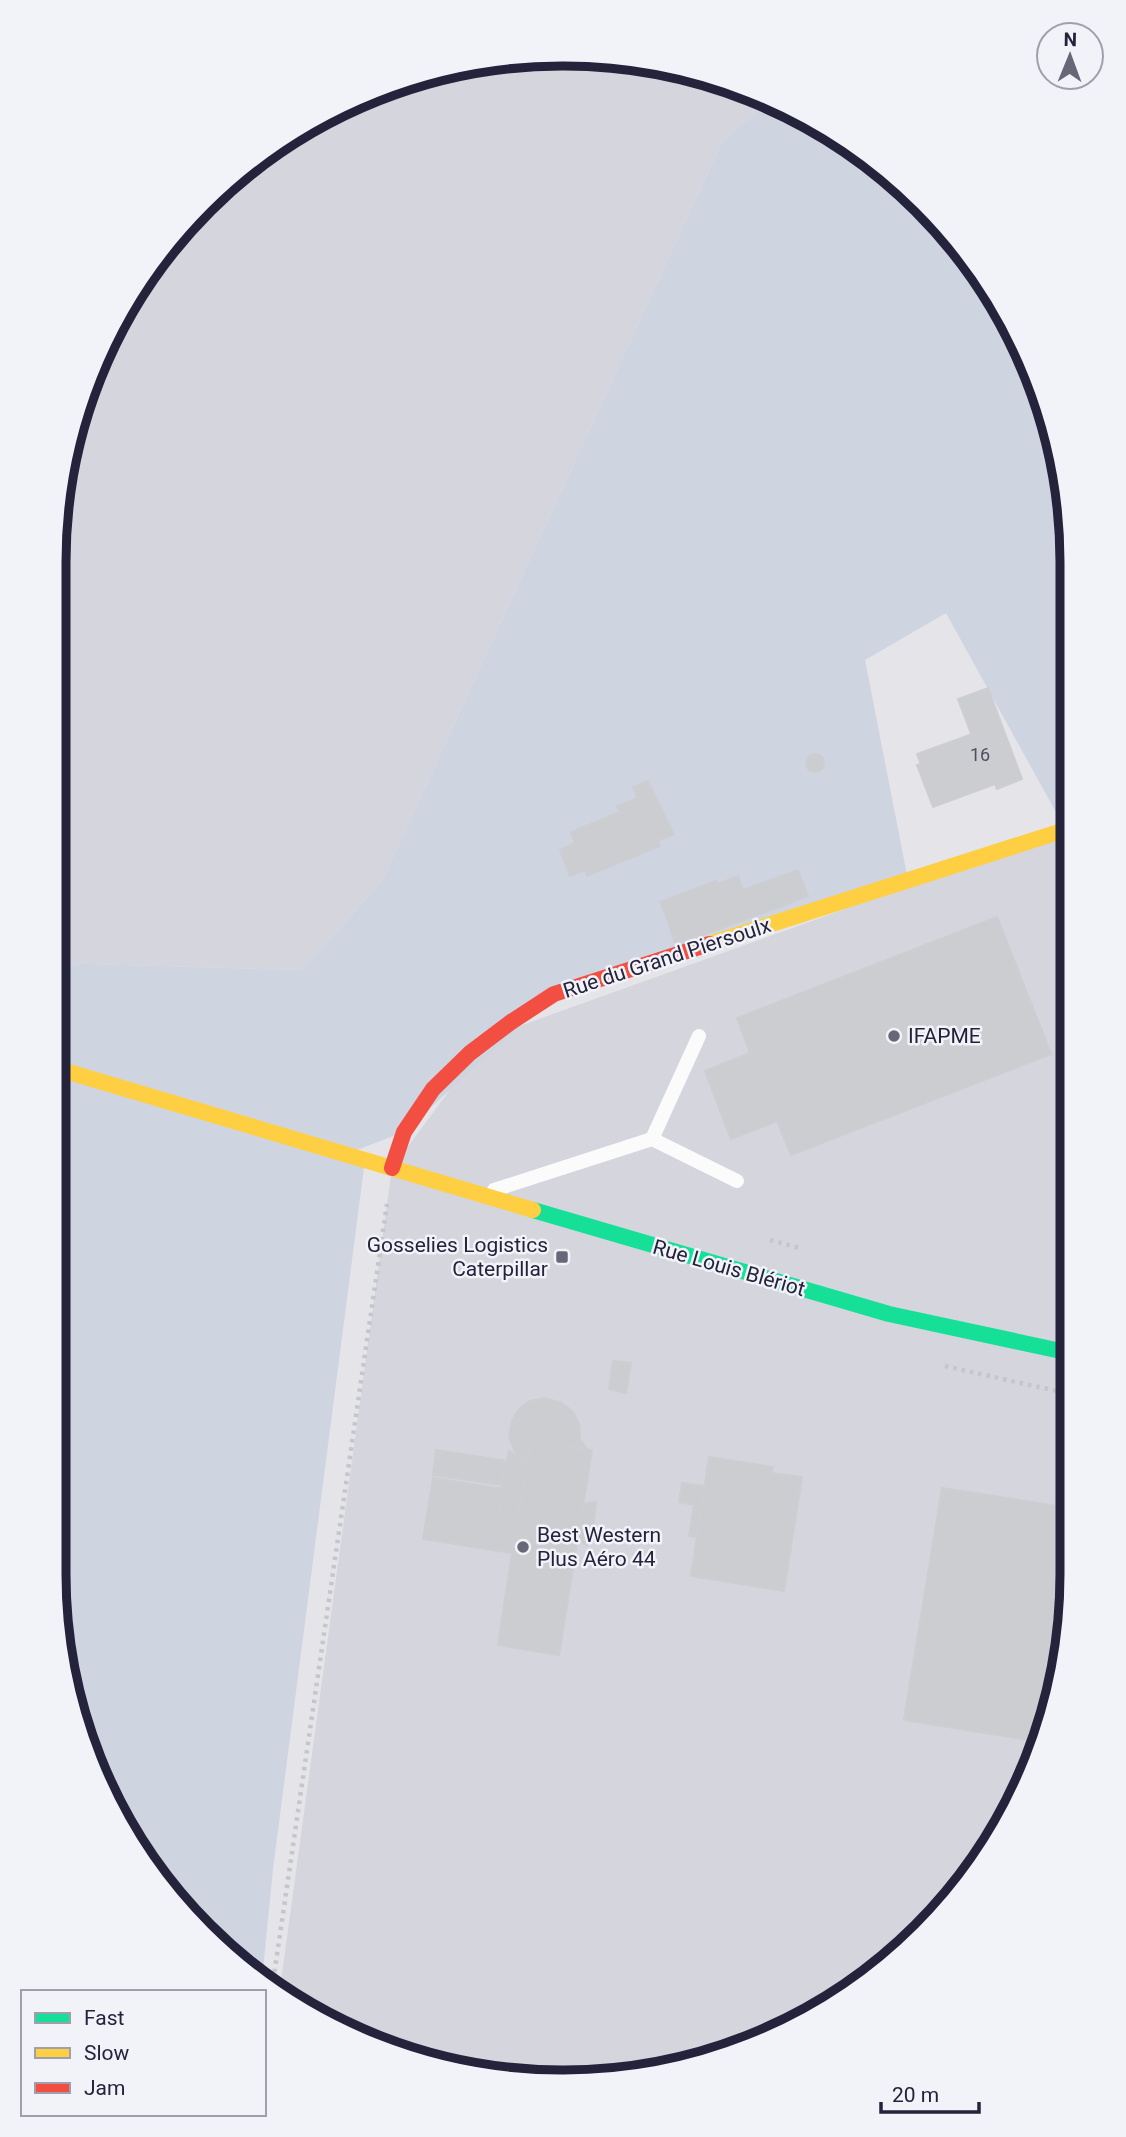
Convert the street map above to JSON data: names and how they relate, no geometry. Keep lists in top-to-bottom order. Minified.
{"streets":{"street":["Rue du Grand Piersoulx","Rue Louis Blériot"]},"crossings":[["Rue du Grand Piersoulx","Rue Louis Blériot"]],"places":{"other":["IFAPME","Best Western Plus Aéro 44"],"transit":["Gosselies Logistics Caterpillar"]},"house_numbers":["16"],"legend":["Fast","Slow","Jam"],"scale_bar":"20 m","north":"top"}
